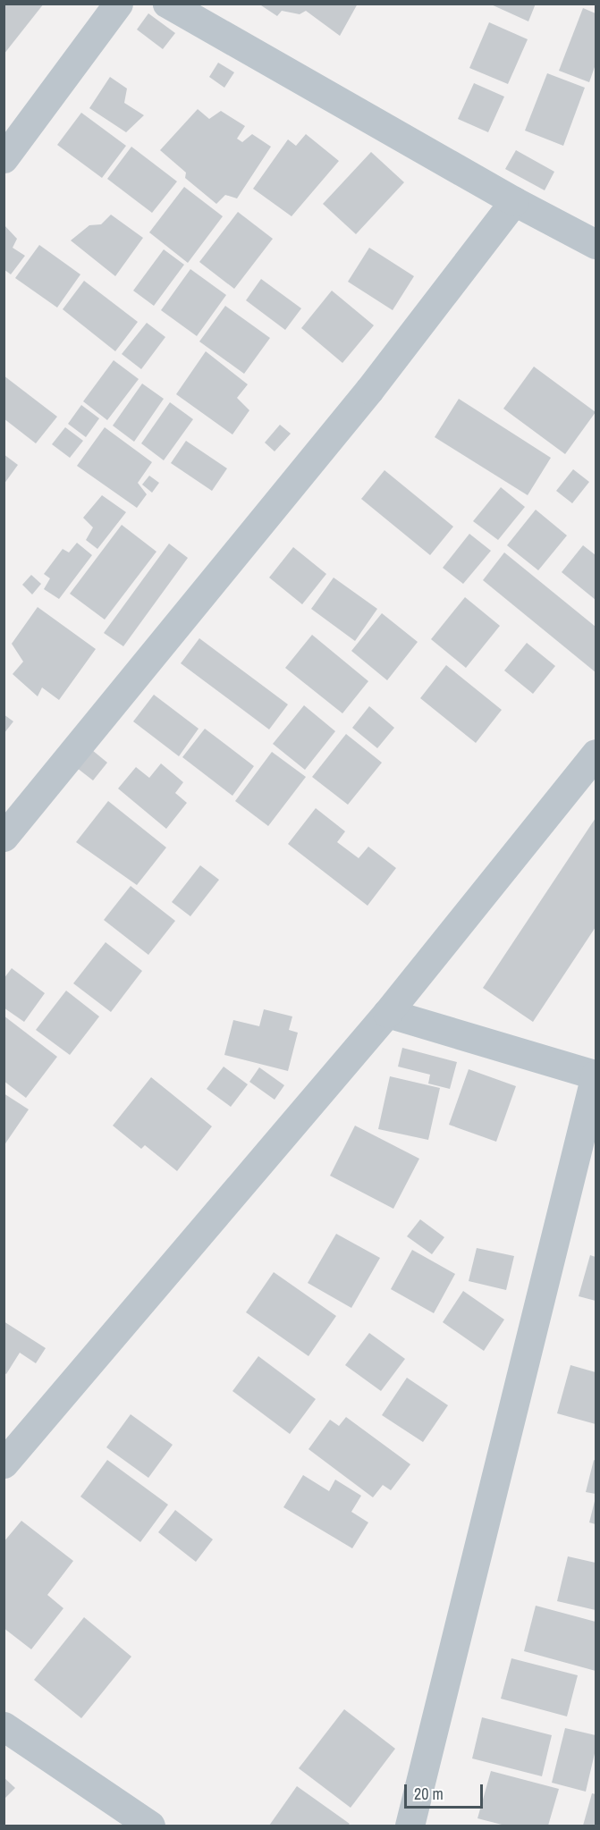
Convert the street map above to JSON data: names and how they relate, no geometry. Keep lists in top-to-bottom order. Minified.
{"scale_bar":"20 m"}
